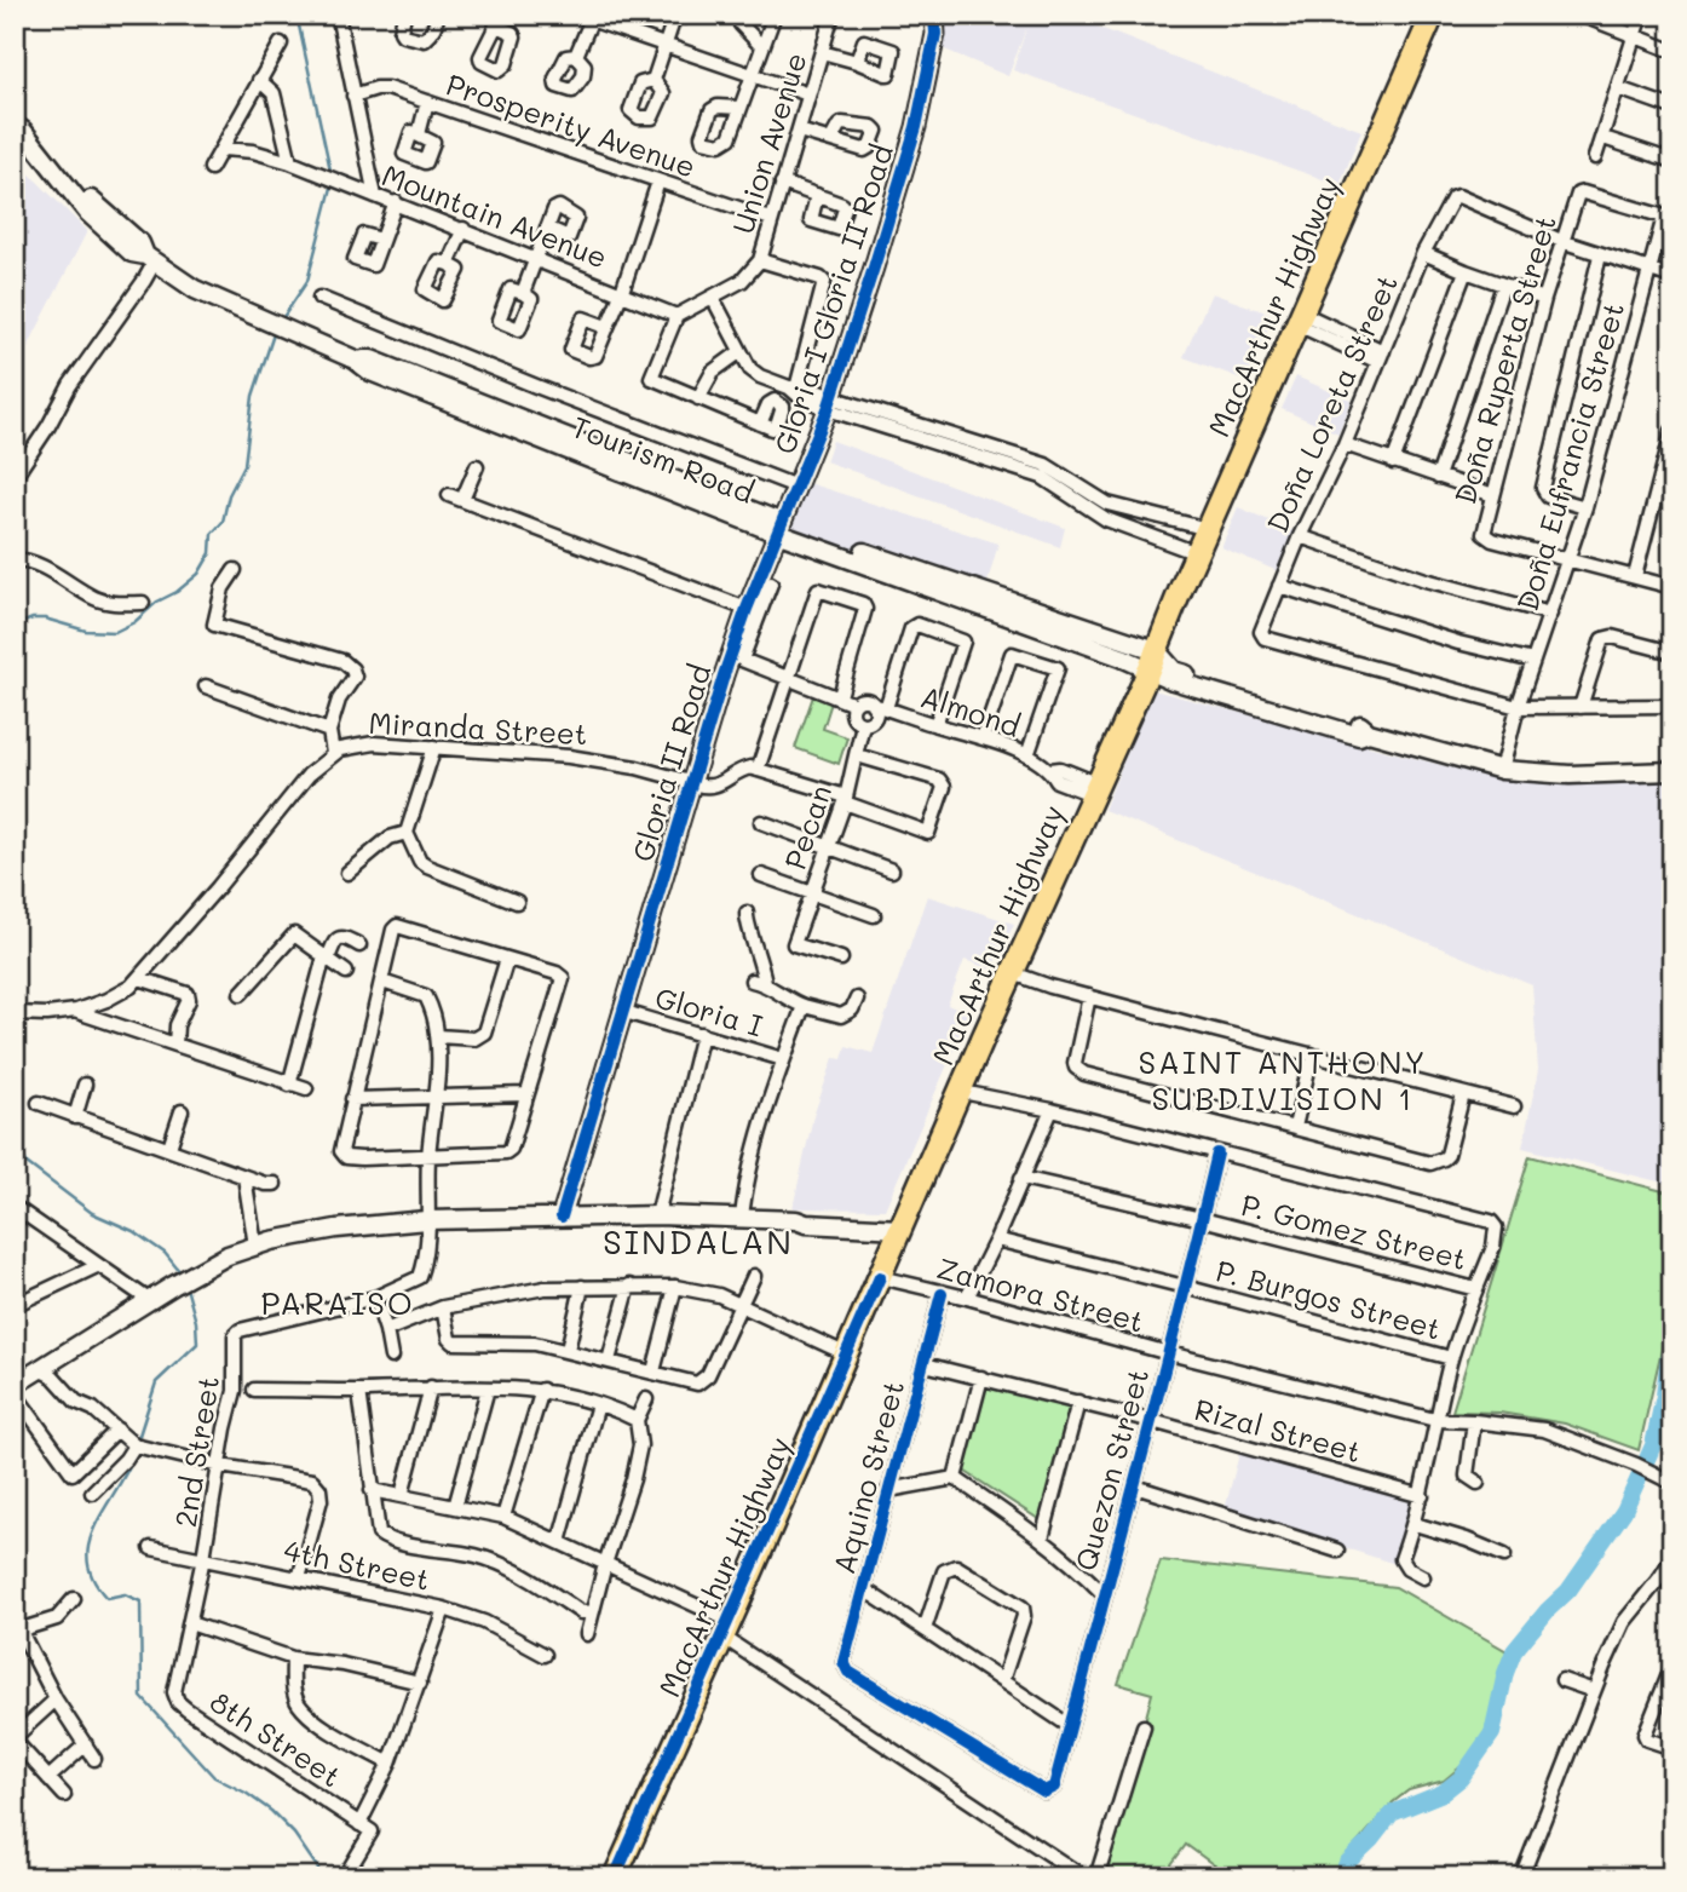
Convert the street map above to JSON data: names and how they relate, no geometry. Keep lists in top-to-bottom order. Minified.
{"streets":{"highway":["MacArthur Highway"],"main road":["Gloria I Gloria II Road","Tourism Road","Gloria II Road"],"street":["Prosperity Avenue","Union Avenue","Mountain Avenue","Doña Ruperta Street","Doña Loreta Street","Doña Eufrancia Street","Almond","Miranda Street","Pecan","Gloria I","P. Gomez Street","Zamora Street","P. Burgos Street","Rizal Street","2nd Street","Quezon Street","Aquino Street","4th Street","8th Street"]},"crossings":[["Prosperity Avenue","Union Avenue"],["Gloria I Gloria II Road","Tourism Road"],["Gloria I Gloria II Road","Gloria II Road"],["MacArthur Highway","Tourism Road"],["MacArthur Highway","Almond"],["MacArthur Highway","Zamora Street"],["Doña Ruperta Street","Doña Loreta Street"],["Doña Ruperta Street","Doña Eufrancia Street"],["Doña Loreta Street","Doña Eufrancia Street"],["Doña Eufrancia Street","Tourism Road"],["Tourism Road","Gloria II Road"],["Almond","Pecan"],["Miranda Street","Gloria II Road"],["Gloria II Road","Gloria I"],["P. Gomez Street","Quezon Street"],["Zamora Street","Quezon Street"],["Zamora Street","Aquino Street"],["P. Burgos Street","Quezon Street"],["Rizal Street","Quezon Street"],["Rizal Street","Aquino Street"],["2nd Street","4th Street"],["2nd Street","8th Street"],["Quezon Street","Aquino Street"]],"districts":["SAINT ANTHONY SUBDIVISION 1","SINDALAN","PARAISO"]}
